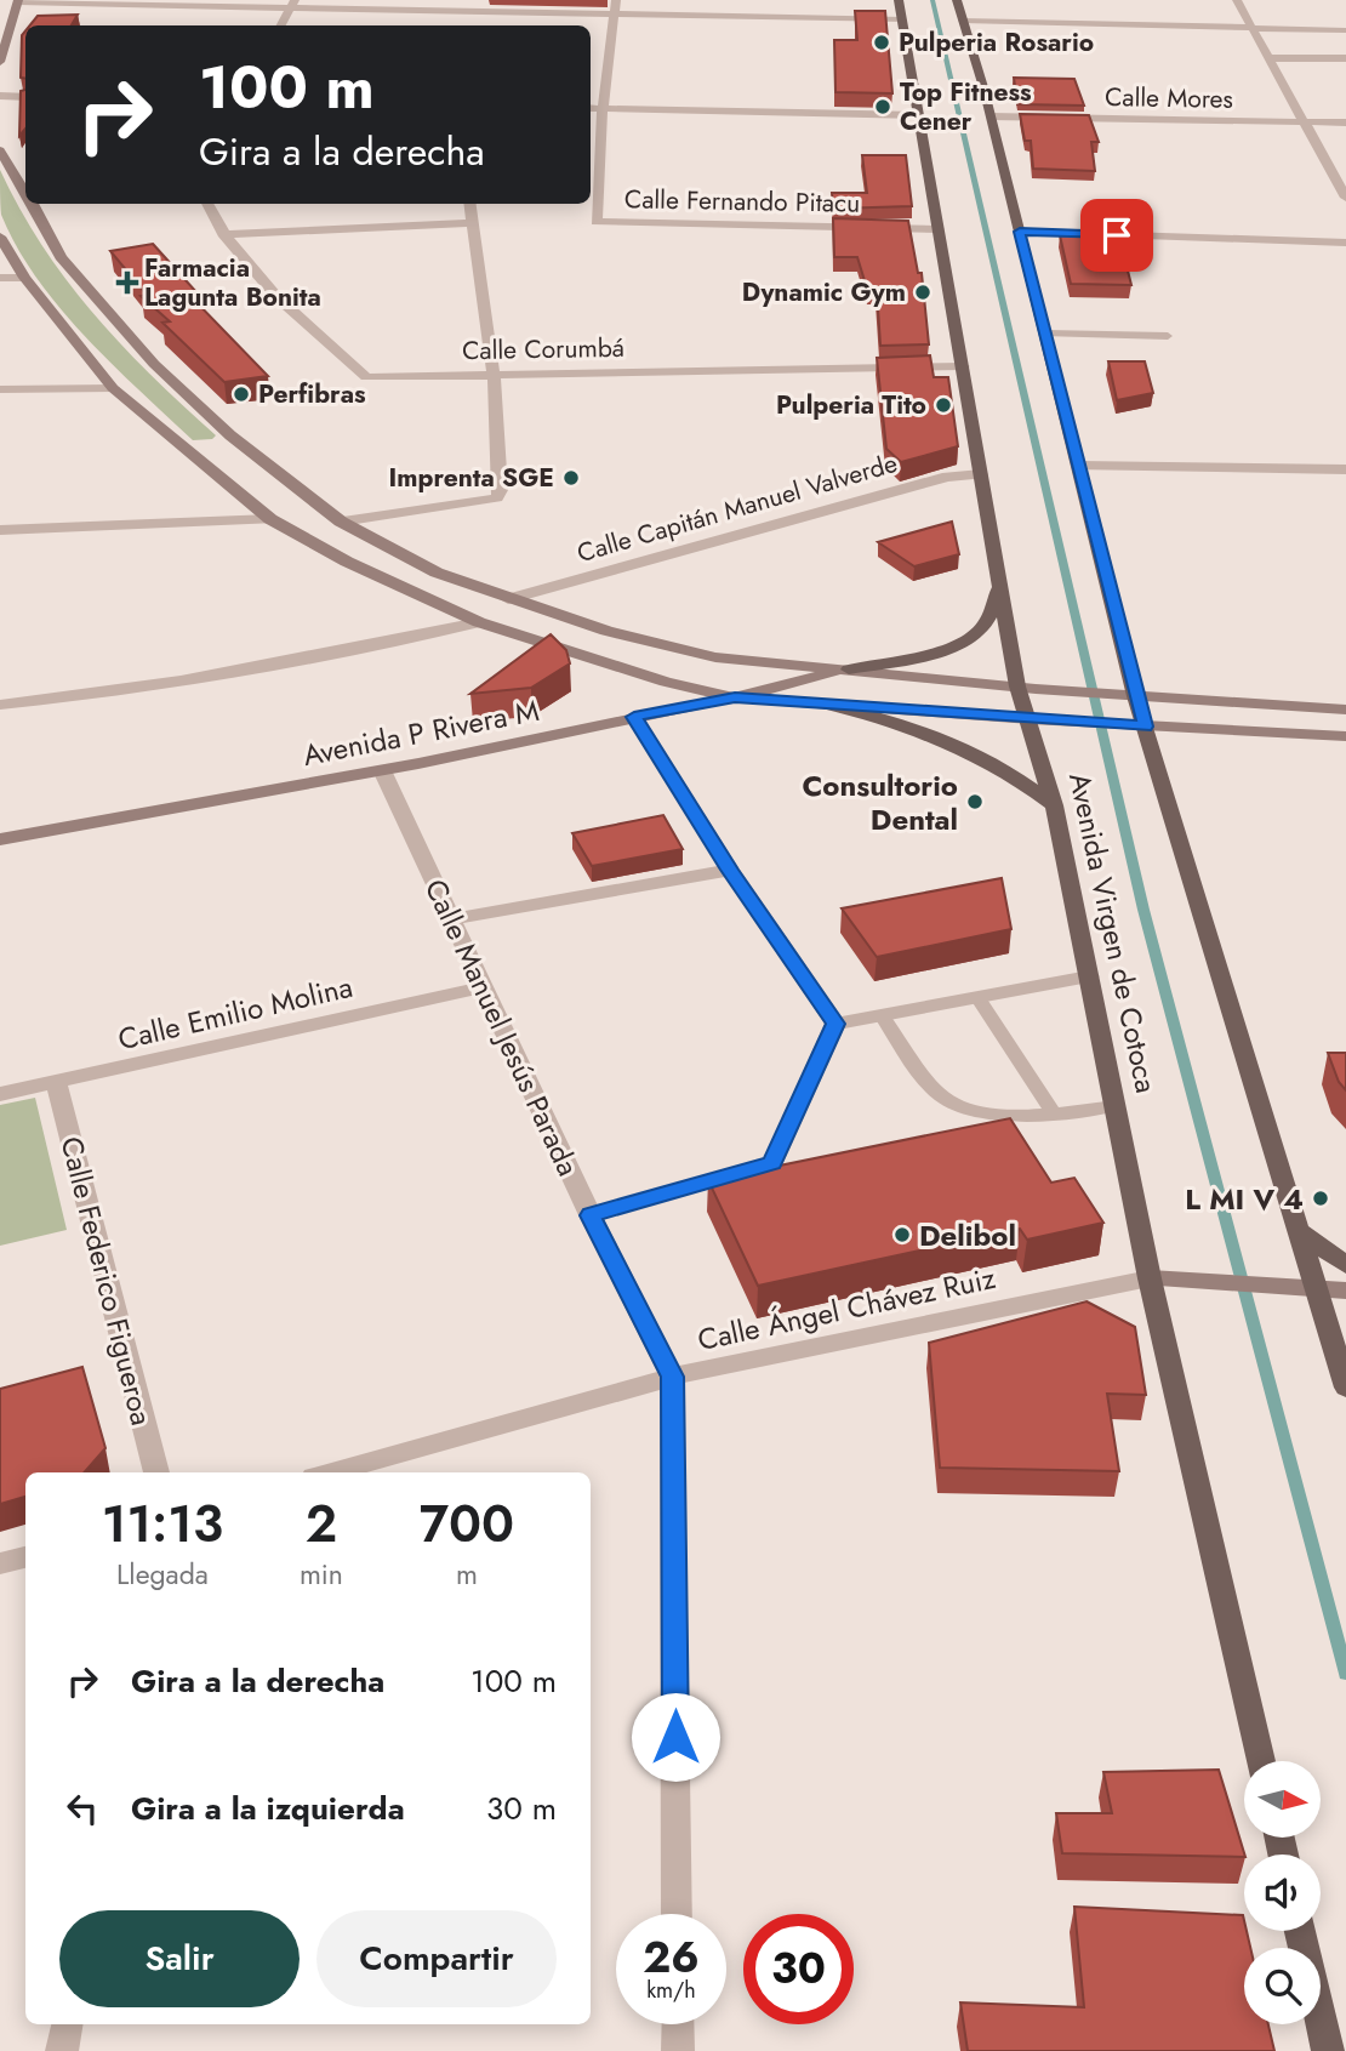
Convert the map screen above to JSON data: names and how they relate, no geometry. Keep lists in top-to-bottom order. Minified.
{"streets":{"main road":["Avenida P Rivera M","Avenida Virgen de Cotoca"],"street":["Calle Mores","Calle Fernando Pitacu","Calle Corumbá","Calle Capitán Manuel Valverde","Calle Emilio Molina","Calle Manuel Jesús Parada","Calle Federico Figueroa","Calle Ángel Chávez Ruiz"]},"crossings":[["Calle Fernando Pitacu","Avenida Virgen de Cotoca"],["Calle Corumbá","Avenida Virgen de Cotoca"],["Calle Capitán Manuel Valverde","Avenida Virgen de Cotoca"],["Avenida P Rivera M","Calle Manuel Jesús Parada"],["Avenida Virgen de Cotoca","Calle Ángel Chávez Ruiz"],["Calle Emilio Molina","Calle Manuel Jesús Parada"],["Calle Emilio Molina","Calle Federico Figueroa"],["Calle Manuel Jesús Parada","Calle Ángel Chávez Ruiz"]],"places":{"other":["Pulperia Rosario","Top Fitness Cener","Dynamic Gym","Perfibras","Pulperia Tito","Imprenta SGE","Consultorio Dental","L MI V 4","Delibol"],"health":["Farmacia Lagunta Bonita"]},"north":"right","page":{"turn":["100 m","Gira a la derecha"],"eta":["11:13","Llegada","2","min","700","m"],"list":[{"name":"Gira a la derecha","value":"100 m"},{"name":"Gira a la izquierda","value":"30 m"}],"buttons":["Salir","Compartir"],"speed":"26 km/h","limit":"30"}}
